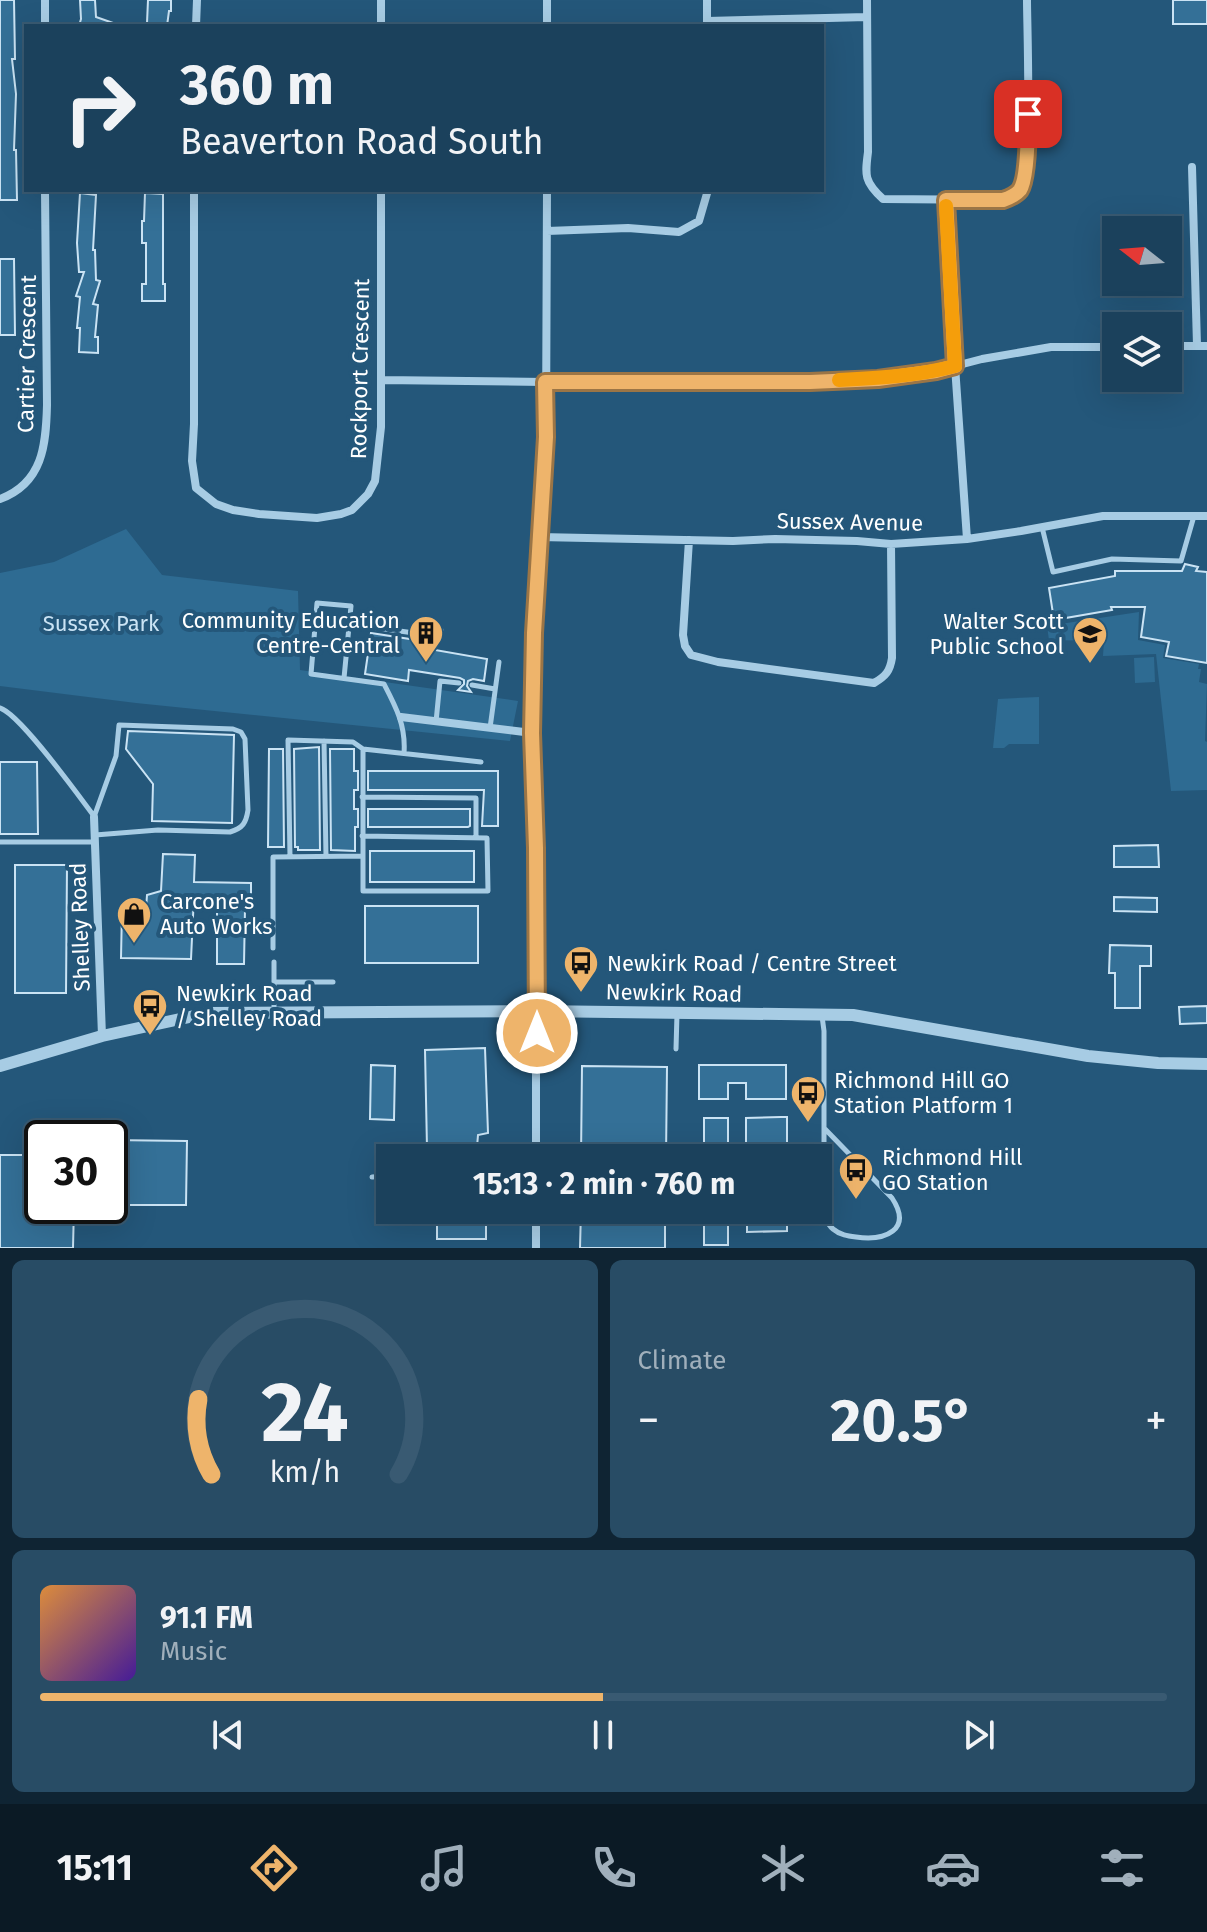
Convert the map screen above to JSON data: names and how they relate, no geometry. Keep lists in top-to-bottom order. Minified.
{"streets":{"street":["Cartier Crescent","Rockport Crescent","Sussex Avenue","Shelley Road","Newkirk Road"]},"crossings":[["Shelley Road","Newkirk Road"]],"parks":["Sussex Park"],"places":{"building":["Community Education Centre-Central"],"school or university":["Walter Scott Public School"],"shop":["Carcone's Auto Works"],"bus stop":["Newkirk Road / Centre Street","Newkirk Road / Shelley Road","Richmond Hill GO Station Platform 1","Richmond Hill GO Station"]},"north":"left","page":{"turn":["360 m","Beaverton Road South"],"limit":"30","trip":"15:13 · 2 min · 760 m","tile":"Climate","heat":["−","20.5°","+"],"song":["91.1 FM","Music"],"tabs":"15:11","gauge":["24","km/h"]}}
